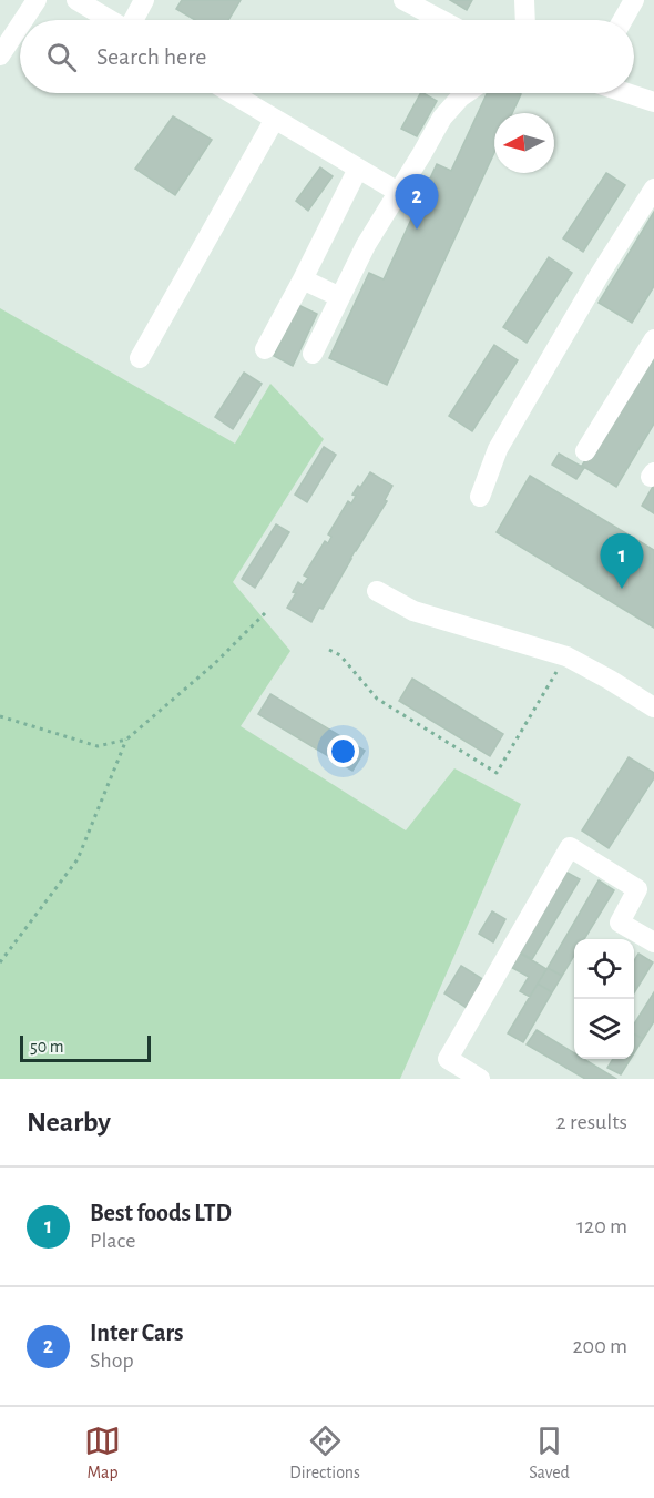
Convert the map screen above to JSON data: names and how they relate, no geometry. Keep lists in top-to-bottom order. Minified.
{"scale_bar":"50 m","north":"left","page":{"search":"Search here","pins":["2","1"],"scale":"50 m","heading":["Nearby","2 results"],"list":[{"mark":"1","name":"Best foods LTD","note":"Place","value":"120 m"},{"mark":"2","name":"Inter Cars","note":"Shop","value":"200 m"}],"nav":["Map","Directions","Saved"]}}
